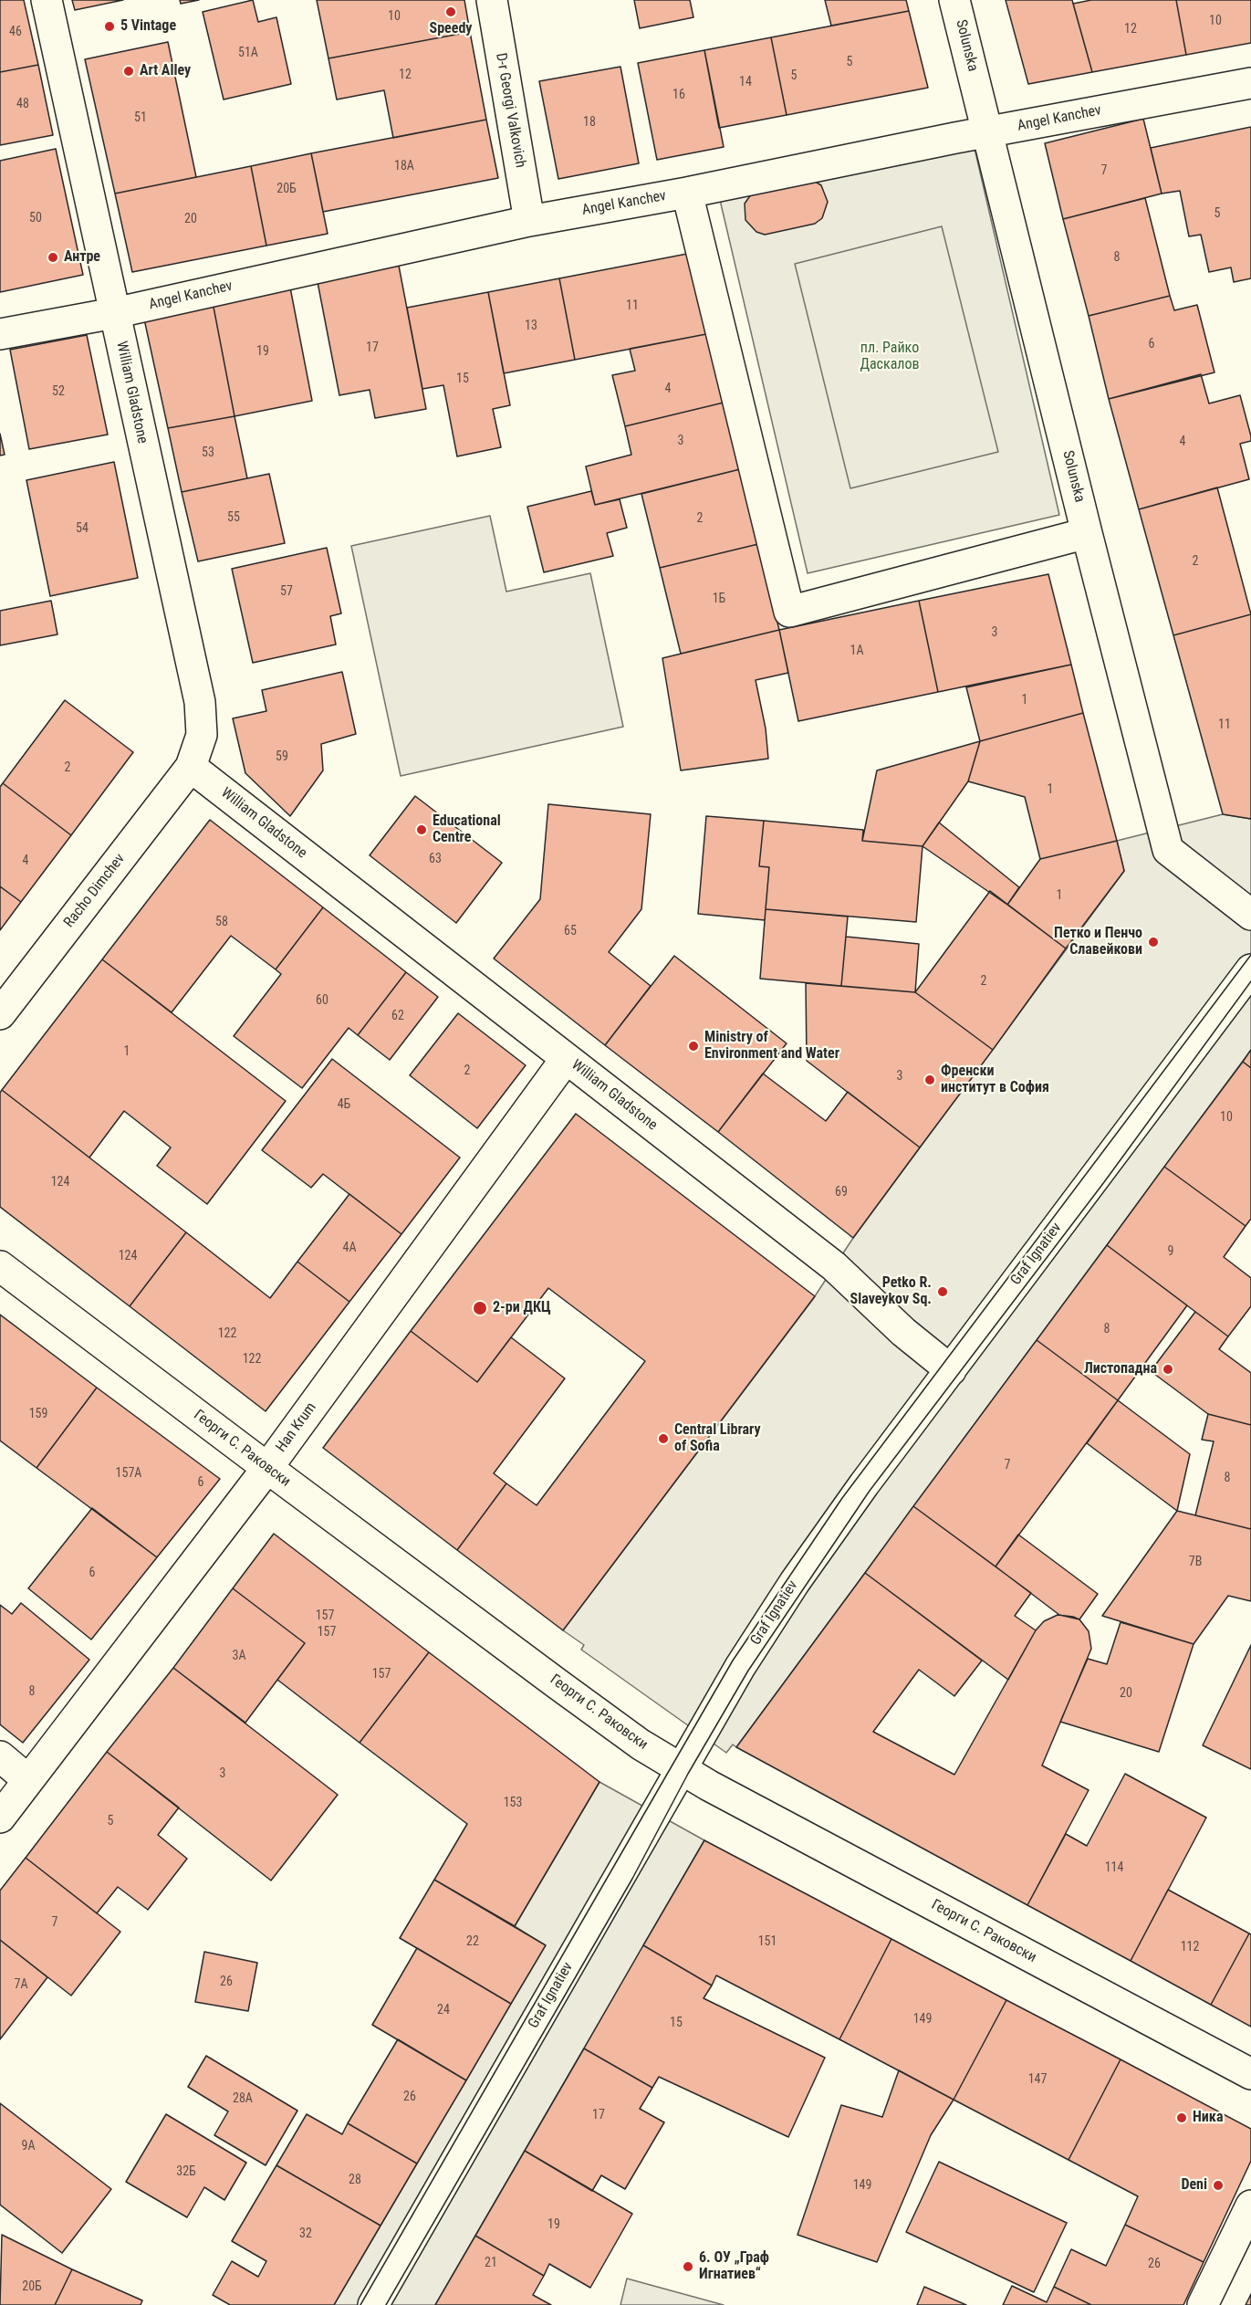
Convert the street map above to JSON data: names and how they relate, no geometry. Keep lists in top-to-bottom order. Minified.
{"streets":{"street":["Solunska","D-r Georgi Valkovich","Angel Kanchev","William Gladstone","Racho Dimchev","Graf Ignatiev","Han Krum","Георги С. Раковски"]},"crossings":[["Solunska","Angel Kanchev"],["D-r Georgi Valkovich","Angel Kanchev"],["Angel Kanchev","William Gladstone"],["William Gladstone","Racho Dimchev"],["William Gladstone","Graf Ignatiev"],["William Gladstone","Han Krum"],["Graf Ignatiev","Георги С. Раковски"],["Han Krum","Георги С. Раковски"]],"parks":["пл. Райко Даскалов"],"places":["Speedy","5 Vintage","Art Alley","Антре","Educational Centre","Петко и Пенчо Славейкови","Ministry of Environment and Water","Френски институт в София","Petko R. Slaveykov Sq.","2-ри ДКЦ","Листопадна","Central Library of Sofia","Ника","Deni","6. ОУ „Граф Игнатиев“"],"house_numbers":["10","10","12","46","51А","5","12","5","14","16","48","51","18","18А","7","20Б","5","50","20","8","11","13","6","17","19","15","4","52","3","4","53","55","2","54","2","57","1Б","3","1А","1","11","59","2","1","63","4","1","58","65","2","60","62","1","2","3","4Б","10","124","69","4А","9","124","8","122","122","159","7","157А","8","6","7В","6","157","157","3А","157","8","20","3","153","5","114","7","22","151","112","26","7А","24","149","15","147","26","28А","17","9А","32Б","28","149","19","32","21","26","20Б"]}
